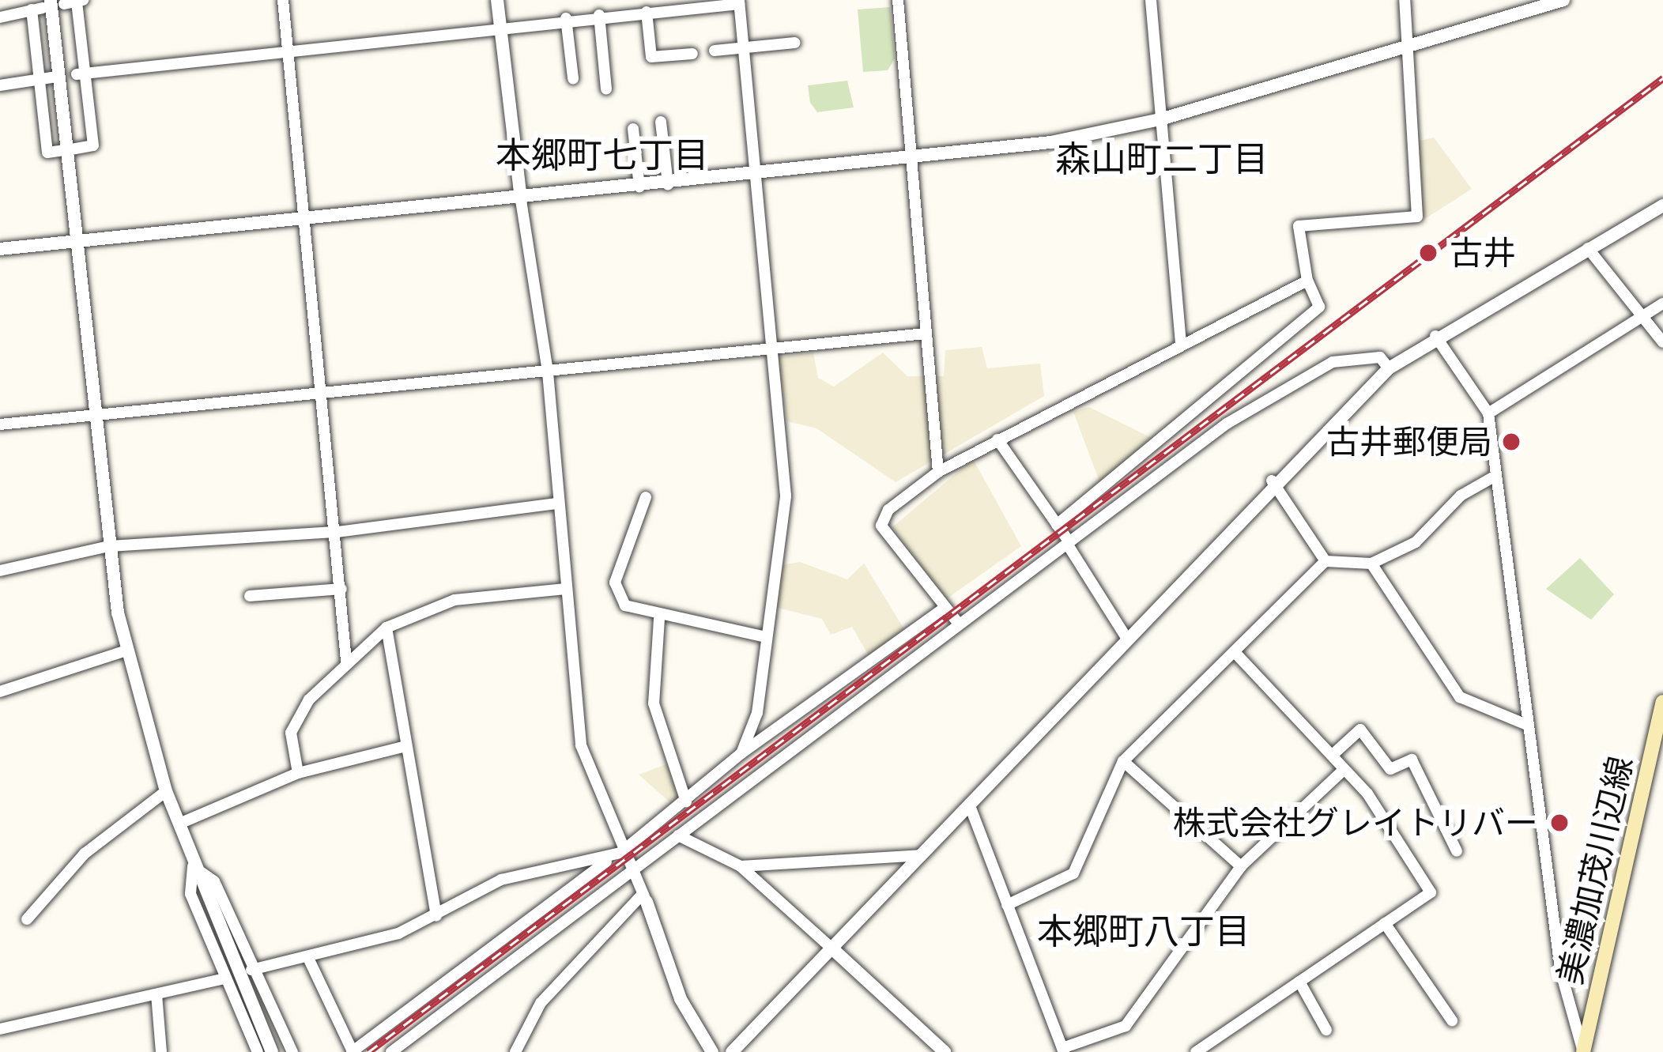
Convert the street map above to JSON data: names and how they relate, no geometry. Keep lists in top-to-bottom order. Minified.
{"streets":{"main road":["美濃加茂川辺線"]},"districts":["本郷町七丁目","森山町二丁目","本郷町八丁目"],"places":["古井","古井郵便局","株式会社グレイトリバー"]}
